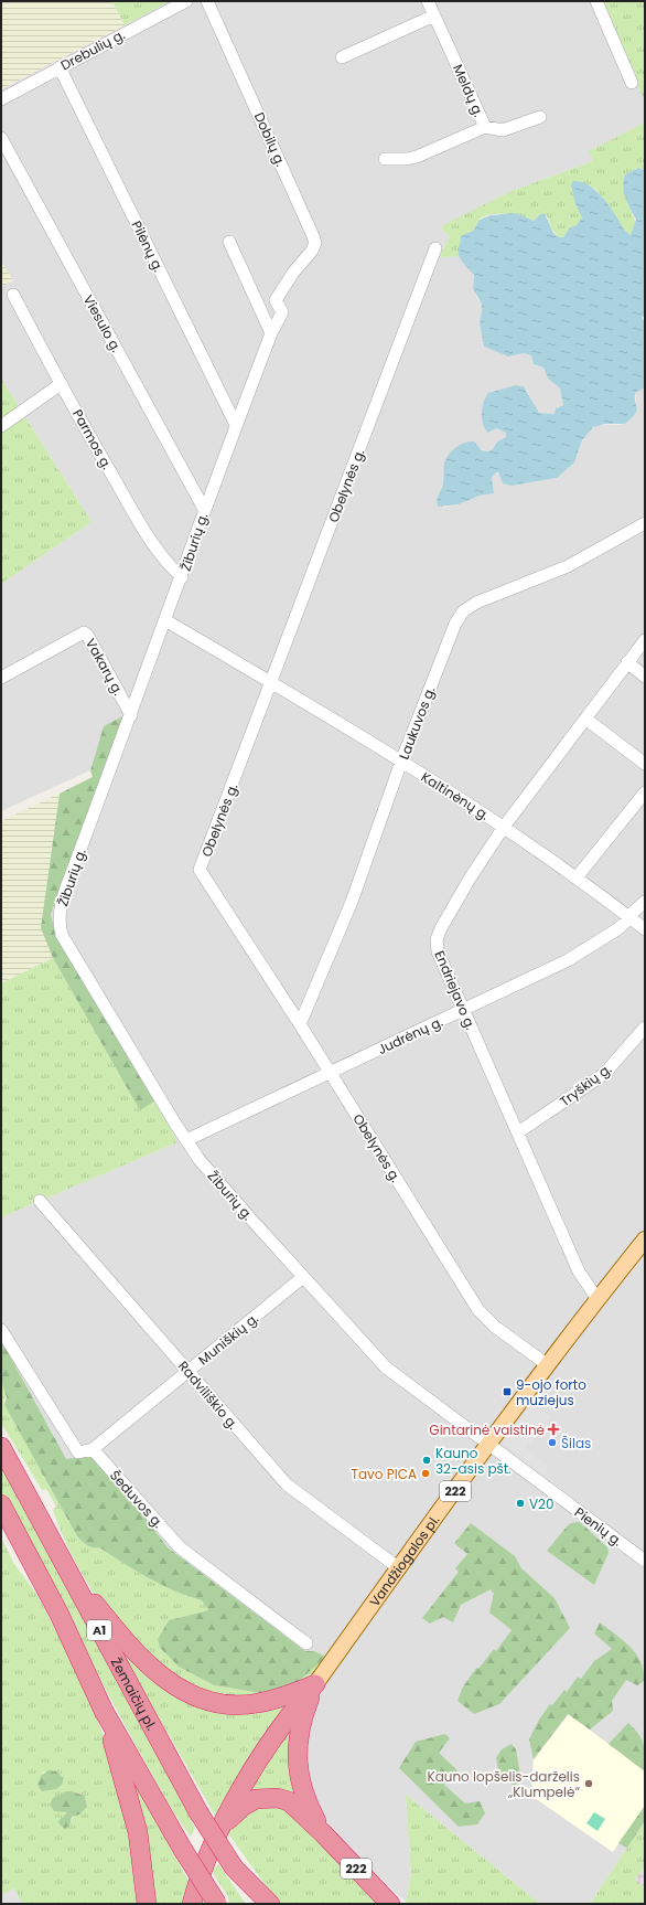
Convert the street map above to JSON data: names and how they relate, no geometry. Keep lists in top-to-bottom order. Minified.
{"streets":{"highway":["222","Vandžiogalos pl.","A1","Žemaičių pl."],"street":["Drebulių g.","Meldų g.","Dobilų g.","Pilėnų g.","Viesulo g.","Parmos g.","Obelynės g.","Žiburių g.","Vakarų g.","Laukuvos g.","Kaltinėnų g.","Endriejavo g.","Judrėnų g.","Tryškių g.","Muniškių g.","Radviliškio g.","Šeduvos g.","Pienių g."]},"crossings":[["Drebulių g.","Pilėnų g."],["Dobilų g.","Žiburių g."],["Pilėnų g.","Žiburių g."],["Viesulo g.","Žiburių g."],["Parmos g.","Žiburių g."],["Obelynės g.","Laukuvos g."],["Obelynės g.","Kaltinėnų g."],["Obelynės g.","Judrėnų g."],["Obelynės g.","Vandžiogalos pl."],["Žiburių g.","Vakarų g."],["Žiburių g.","Kaltinėnų g."],["Žiburių g.","Judrėnų g."],["Žiburių g.","Muniškių g."],["Žiburių g.","Pienių g."],["Žiburių g.","Vandžiogalos pl."],["Laukuvos g.","Kaltinėnų g."],["Kaltinėnų g.","Endriejavo g."],["Kaltinėnų g.","Judrėnų g."],["Endriejavo g.","Judrėnų g."],["Endriejavo g.","Tryškių g."],["Endriejavo g.","Vandžiogalos pl."],["Muniškių g.","Radviliškio g."],["Muniškių g.","Šeduvos g."],["Radviliškio g.","Vandžiogalos pl."],["222","Vandžiogalos pl."],["Pienių g.","Vandžiogalos pl."],["A1","Žemaičių pl."]],"places":{"transit":["9-ojo forto muziejus"],"health":["Gintarinė vaistinė"],"other":["Šilas","Kauno 32-asis pšt.","Tavo PICA","V20","Kauno lopšelis-darželis „Klumpelė“"]}}
